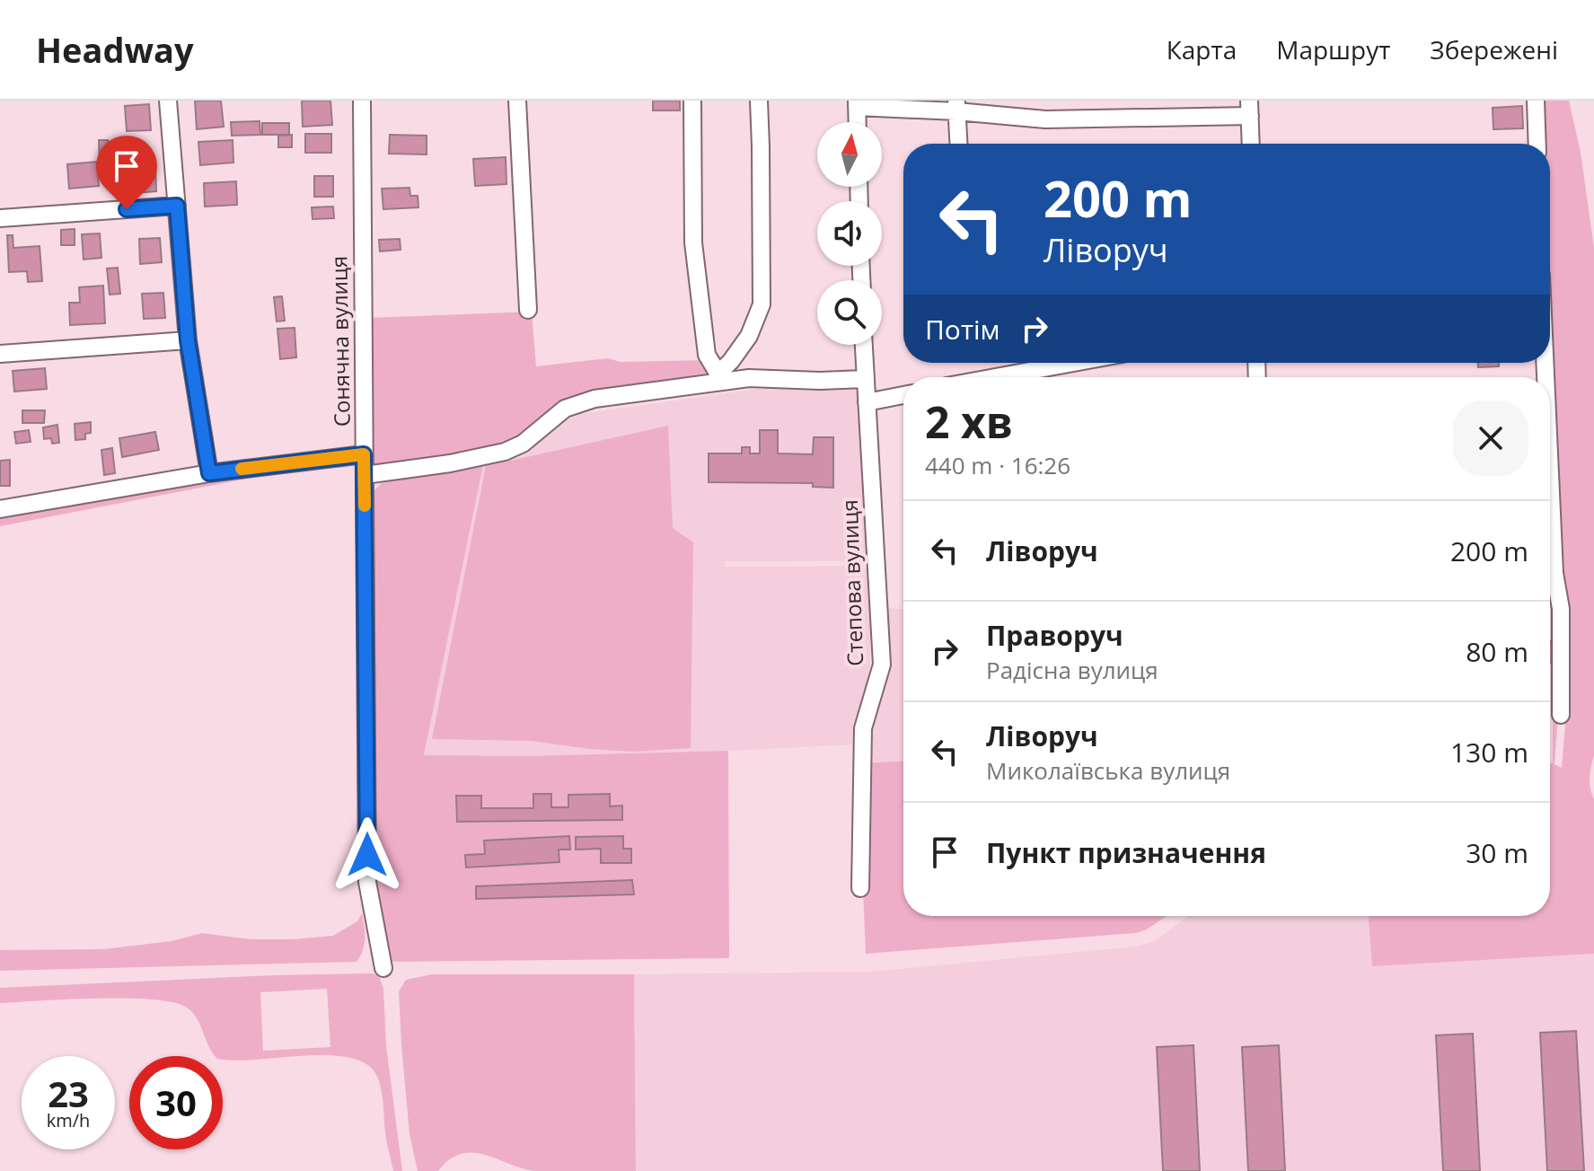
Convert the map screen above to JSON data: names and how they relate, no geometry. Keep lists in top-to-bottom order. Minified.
{"streets":{"street":["Сонячна вулиця","Степова вулиця"]},"north":"top","page":{"header":"Headway","nav":["Карта","Маршрут","Збережені"],"turn":["200 m","Ліворуч"],"then":"Потім","heading":["2 хв","440 m · 16:26"],"list":[{"name":"Ліворуч","value":"200 m"},{"name":"Праворуч","note":"Радісна вулиця","value":"80 m"},{"name":"Ліворуч","note":"Миколаївська вулиця","value":"130 m"},{"name":"Пункт призначення","value":"30 m"}],"speed":"23 km/h","limit":"30"}}
